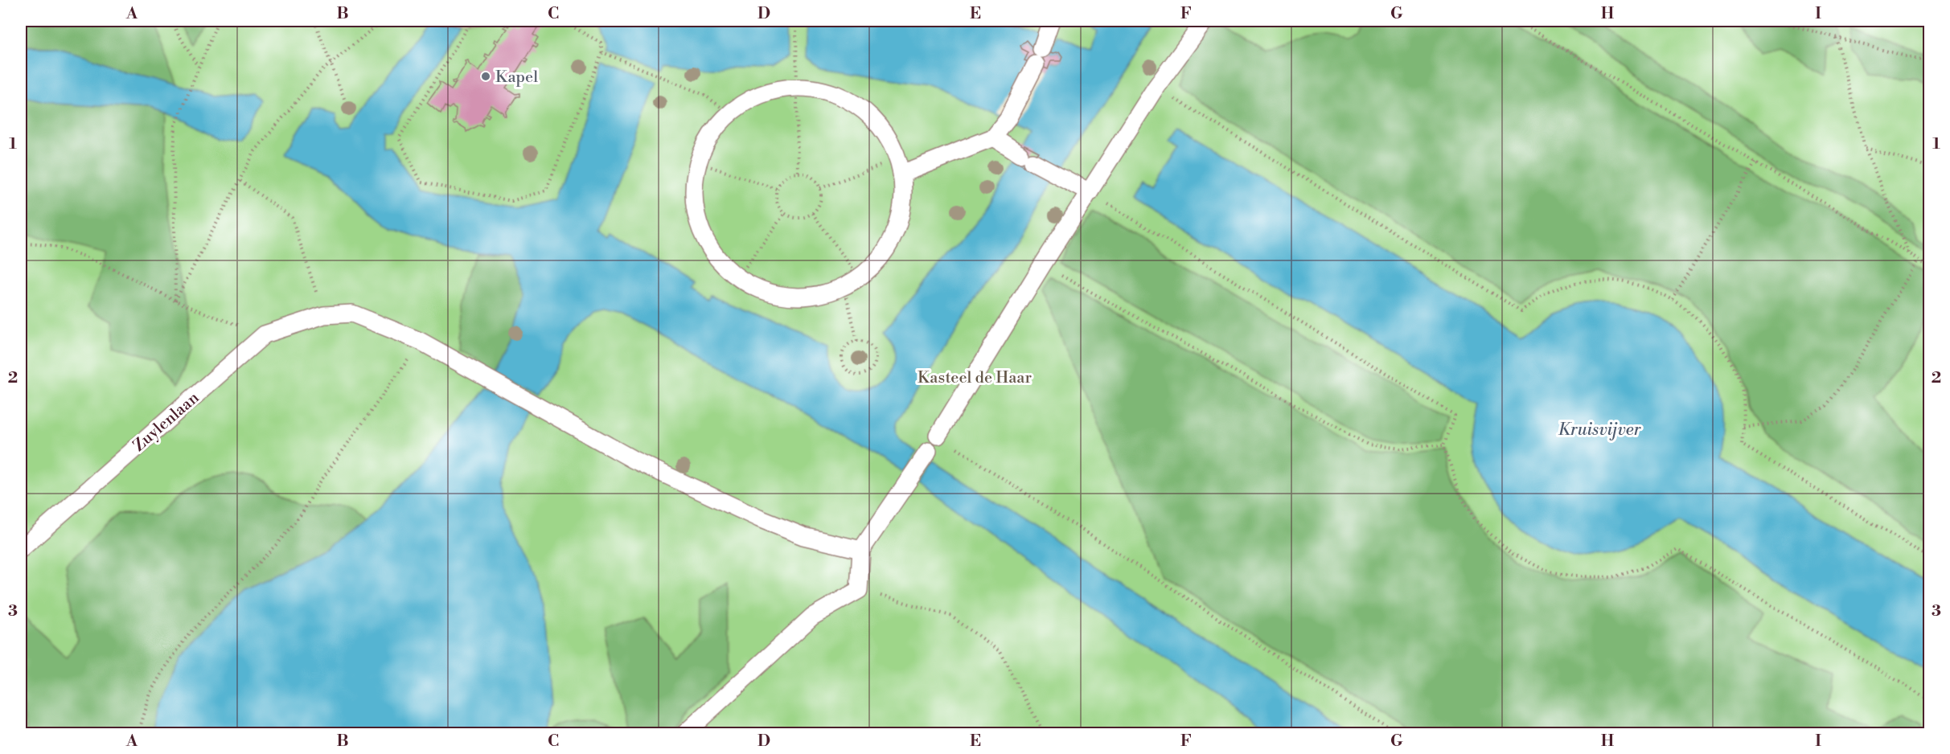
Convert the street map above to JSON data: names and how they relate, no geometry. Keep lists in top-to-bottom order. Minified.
{"streets":{"lane":["Zuylenlaan"]},"water":["Kruisvijver"],"parks":["Kasteel de Haar"],"places":["Kapel"],"grid":{"columns":["A","B","C","D","E","F","G","H","I"],"rows":["1","2","3"]}}
